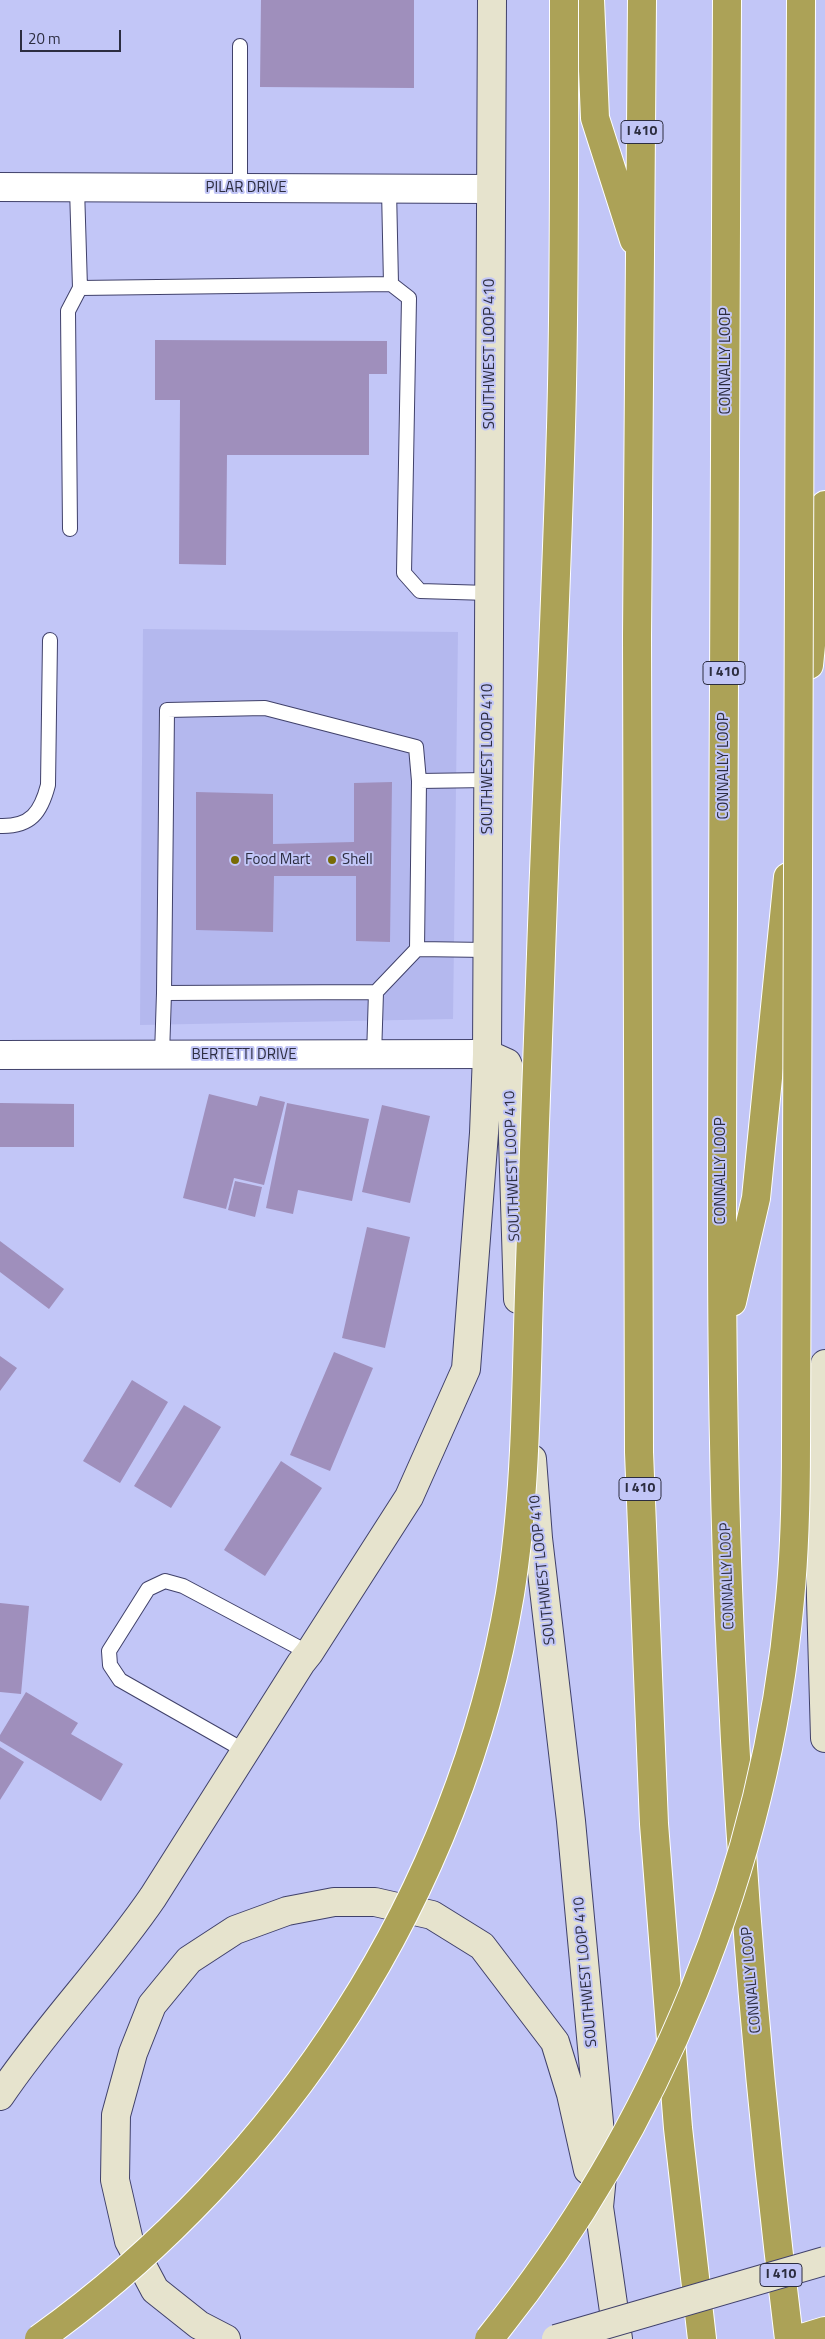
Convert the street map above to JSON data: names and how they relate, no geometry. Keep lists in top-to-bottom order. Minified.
{"streets":{"highway":["I 410","CONNALLY LOOP"],"main road":["SOUTHWEST LOOP 410"],"street":["PILAR DRIVE","BERTETTI DRIVE"]},"crossings":[["PILAR DRIVE","SOUTHWEST LOOP 410"],["SOUTHWEST LOOP 410","BERTETTI DRIVE"]],"places":["Food Mart","Shell"],"scale_bar":"20 m"}
